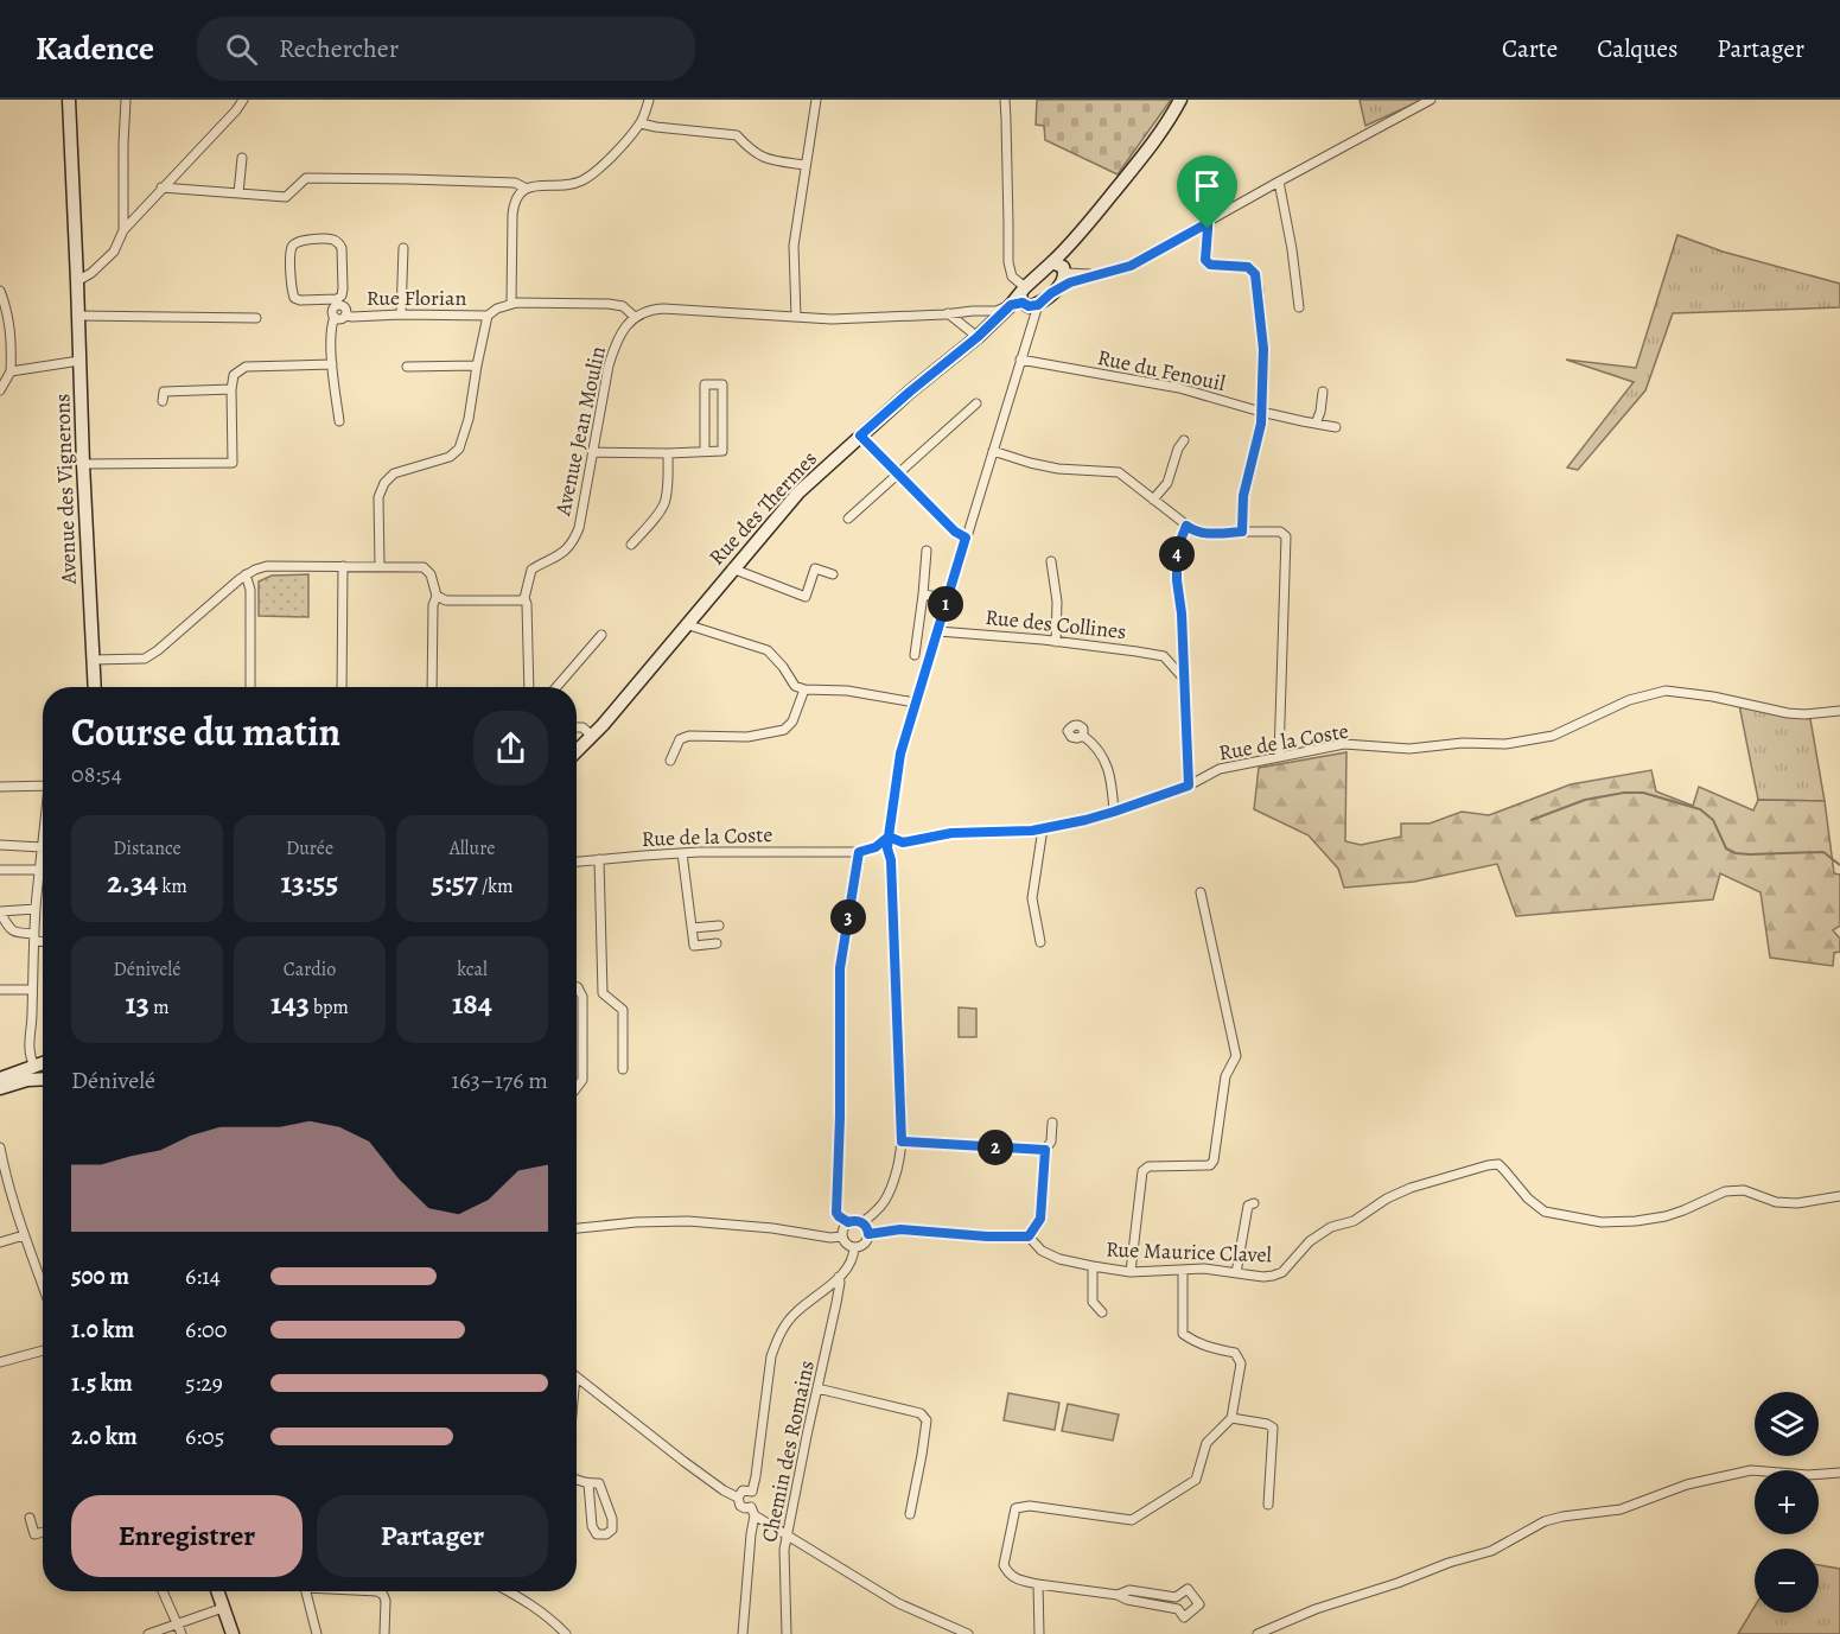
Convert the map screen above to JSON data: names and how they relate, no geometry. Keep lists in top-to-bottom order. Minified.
{"streets":{"main road":["Avenue des Vignerons","Rue des Thermes"],"street":["Rue Florian","Rue du Fenouil","Avenue Jean Moulin","Rue des Collines","Rue de la Coste","Rue Maurice Clavel","Chemin des Romains"]},"page":{"header":"Kadence","search":"Rechercher","nav":["Carte","Calques","Partager"],"pins":["4","1","3","2"],"heading":["Course du matin","08:54"],"stats":[["Distance","2.34 km"],["Durée","13:55"],["Allure","5:57 /km"],["Dénivelé","13 m"],["Cardio","143 bpm"],["kcal","184"]],"chart":["Dénivelé","163–176 m"],"list":[{"name":"500 m","note":"6:14"},{"name":"1.0 km","note":"6:00"},{"name":"1.5 km","note":"5:29"},{"name":"2.0 km","note":"6:05"}],"map_buttons":["+","−"],"buttons":["Enregistrer","Partager"]}}
